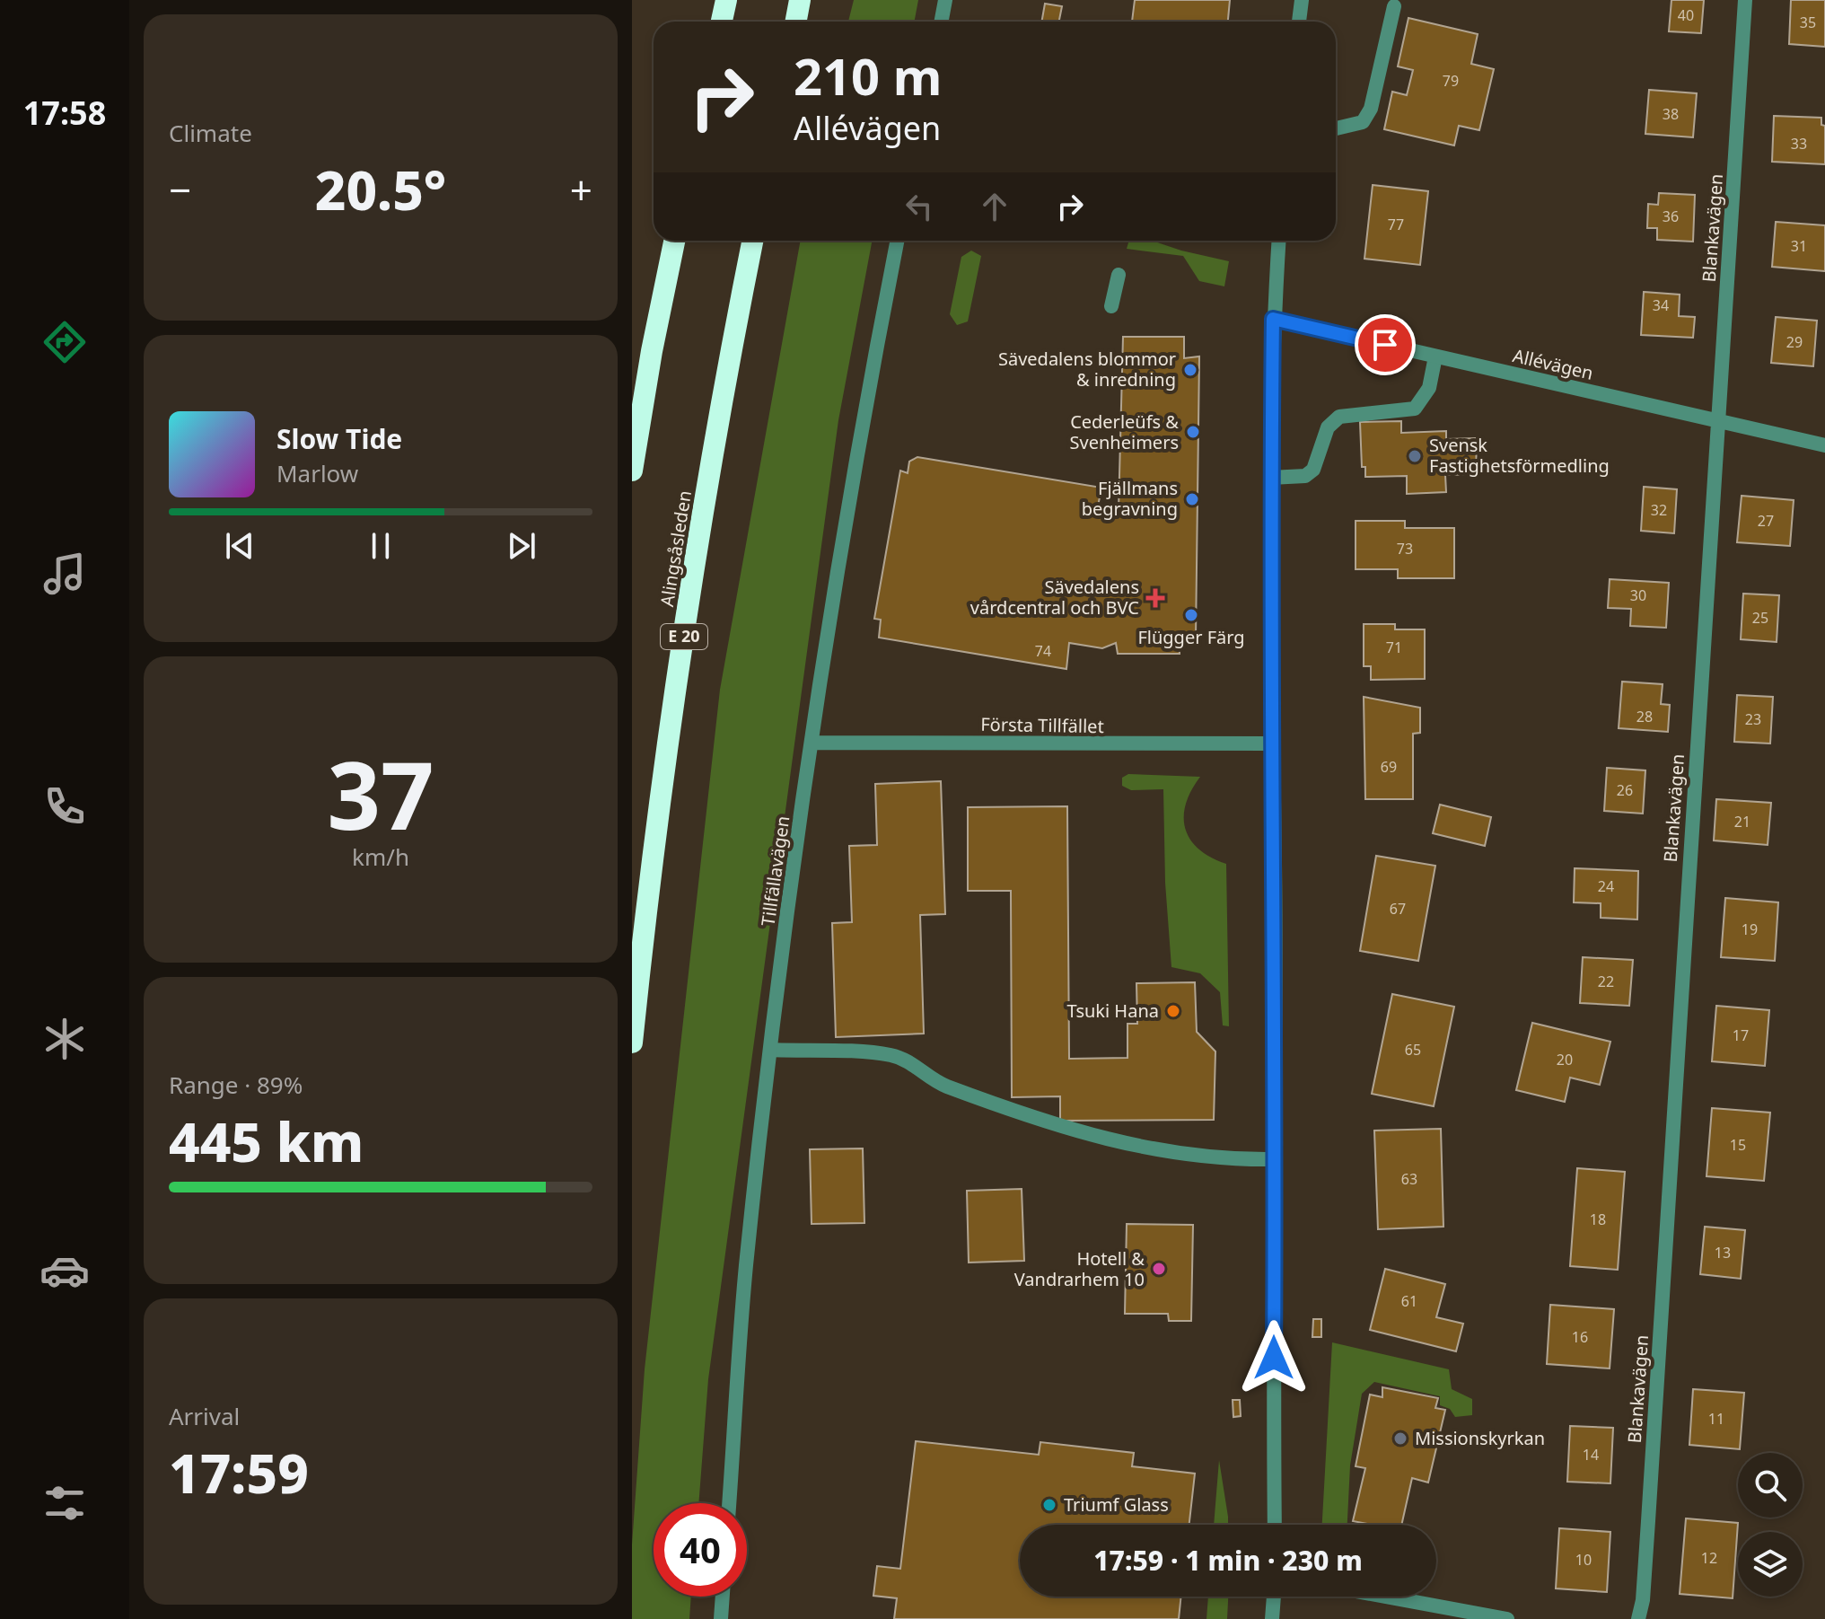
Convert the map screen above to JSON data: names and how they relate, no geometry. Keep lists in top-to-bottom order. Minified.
{"streets":{"highway":["Alingsåsleden","E 20"],"street":["Blankavägen","Allévägen","Första Tillfället","Tillfällavägen"]},"crossings":[["Blankavägen","Allévägen"],["Första Tillfället","Tillfällavägen"]],"places":{"other":["Sävedalens blommor & inredning","Cederleüfs & Svenheimers","Svensk Fastighetsförmedling","Fjällmans begravning","Flügger Färg","Tsuki Hana","Hotell & Vandrarhem 10","Missionskyrkan","Triumf Glass"],"health":["Sävedalens vårdcentral och BVC"]},"house_numbers":["40","35","79","38","33","36","77","31","34","29","32","27","73","30","25","71","74","28","23","69","26","21","24","67","19","22","17","65","20","15","63","18","13","61","16","11","14","12","10"],"page":{"tabs":"17:58","tile":["Climate",["37","km/h"],["Range · 89%","445 km"],["Arrival","17:59"]],"turn":["210 m","Allévägen"],"heat":["−","20.5°","+"],"song":["Slow Tide","Marlow"],"limit":"40","trip":"17:59 · 1 min · 230 m"}}
